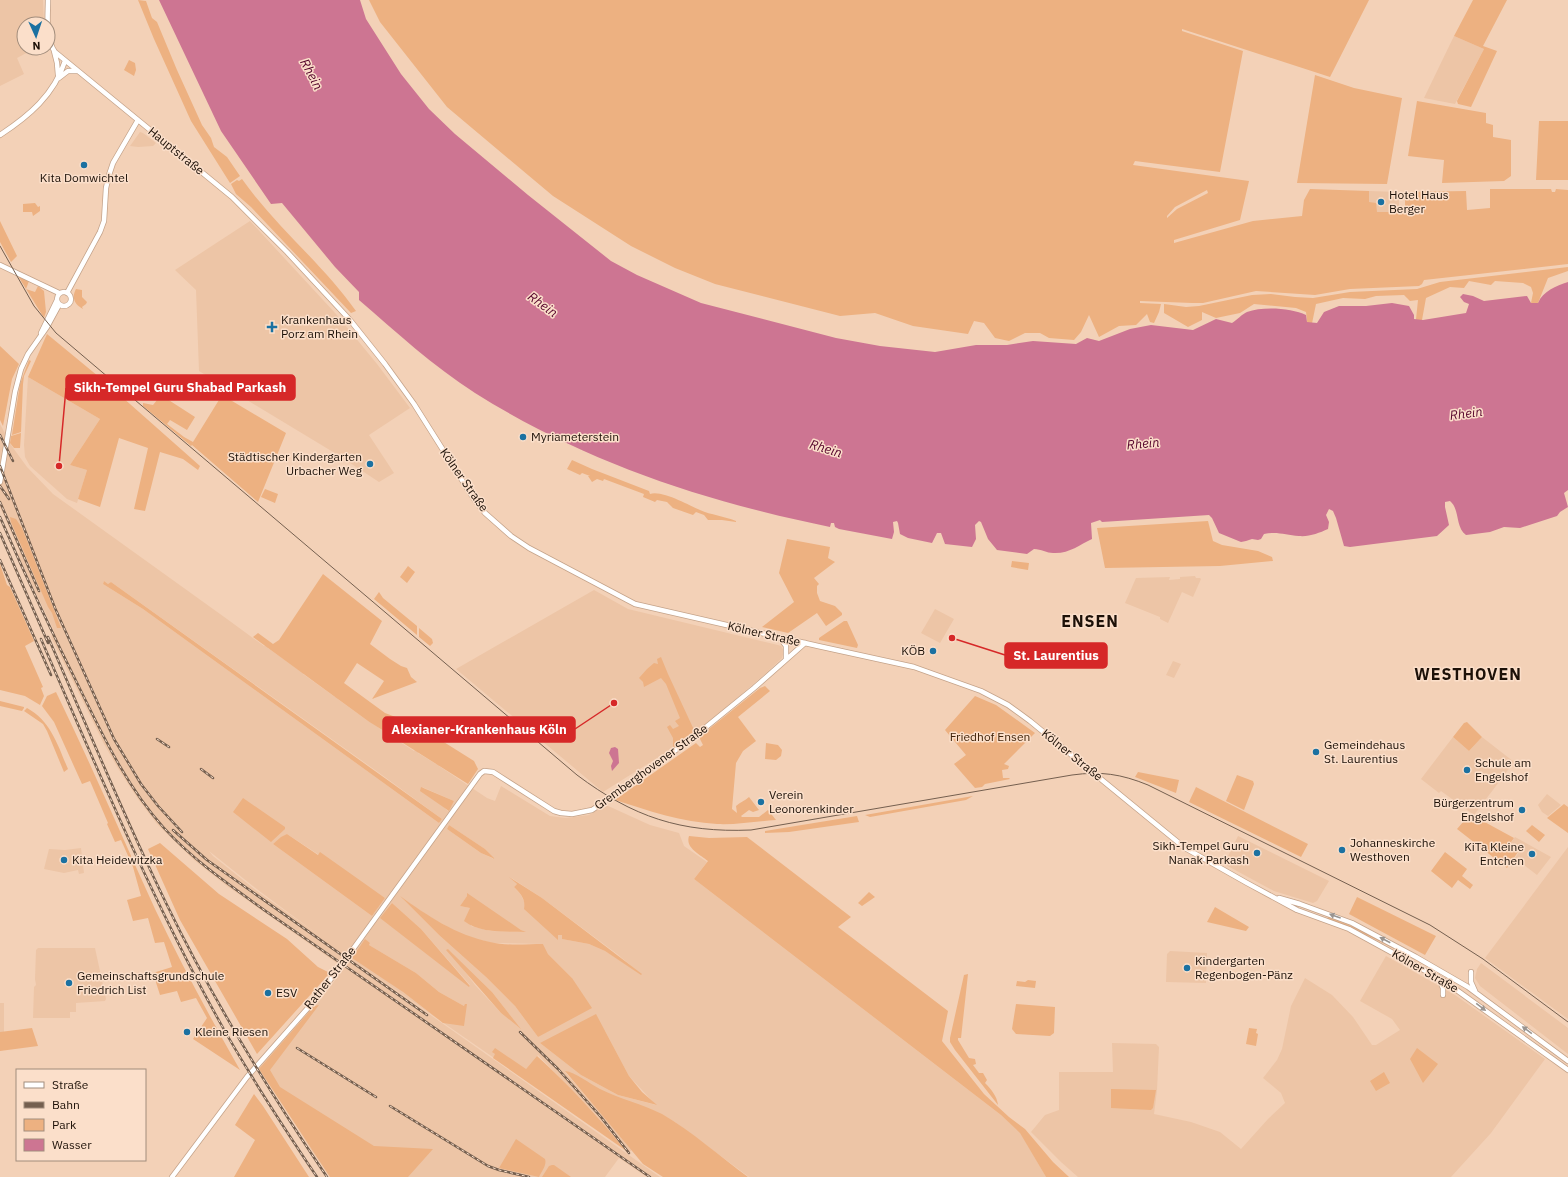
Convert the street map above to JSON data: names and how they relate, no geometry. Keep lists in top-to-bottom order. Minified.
{"streets":{"main road":["Hauptstraße","Kölner Straße","Gremberghovener Straße","Rather Straße"]},"crossings":[["Hauptstraße","Kölner Straße"],["Kölner Straße","Gremberghovener Straße"],["Gremberghovener Straße","Rather Straße"]],"districts":["ENSEN","WESTHOVEN"],"water":["Rhein"],"parks":["Friedhof Ensen"],"places":{"other":["Kita Domwichtel","Hotel Haus Berger","Myriameterstein","Städtischer Kindergarten Urbacher Weg","Sikh-Tempel Guru Shabad Parkash","St. Laurentius","KÖB","Alexianer-Krankenhaus Köln","Gemeindehaus St. Laurentius","Schule am Engelshof","Verein Leonorenkinder","Bürgerzentrum Engelshof","Johanneskirche Westhoven","Sikh-Tempel Guru Nanak Parkash","KiTa Kleine Entchen","Kita Heidewitzka","Kindergarten Regenbogen-Pänz","Gemeinschaftsgrundschule Friedrich List","ESV","Kleine Riesen"],"health":["Krankenhaus Porz am Rhein"]},"legend":["Straße","Bahn","Park","Wasser"],"north":"bottom"}
